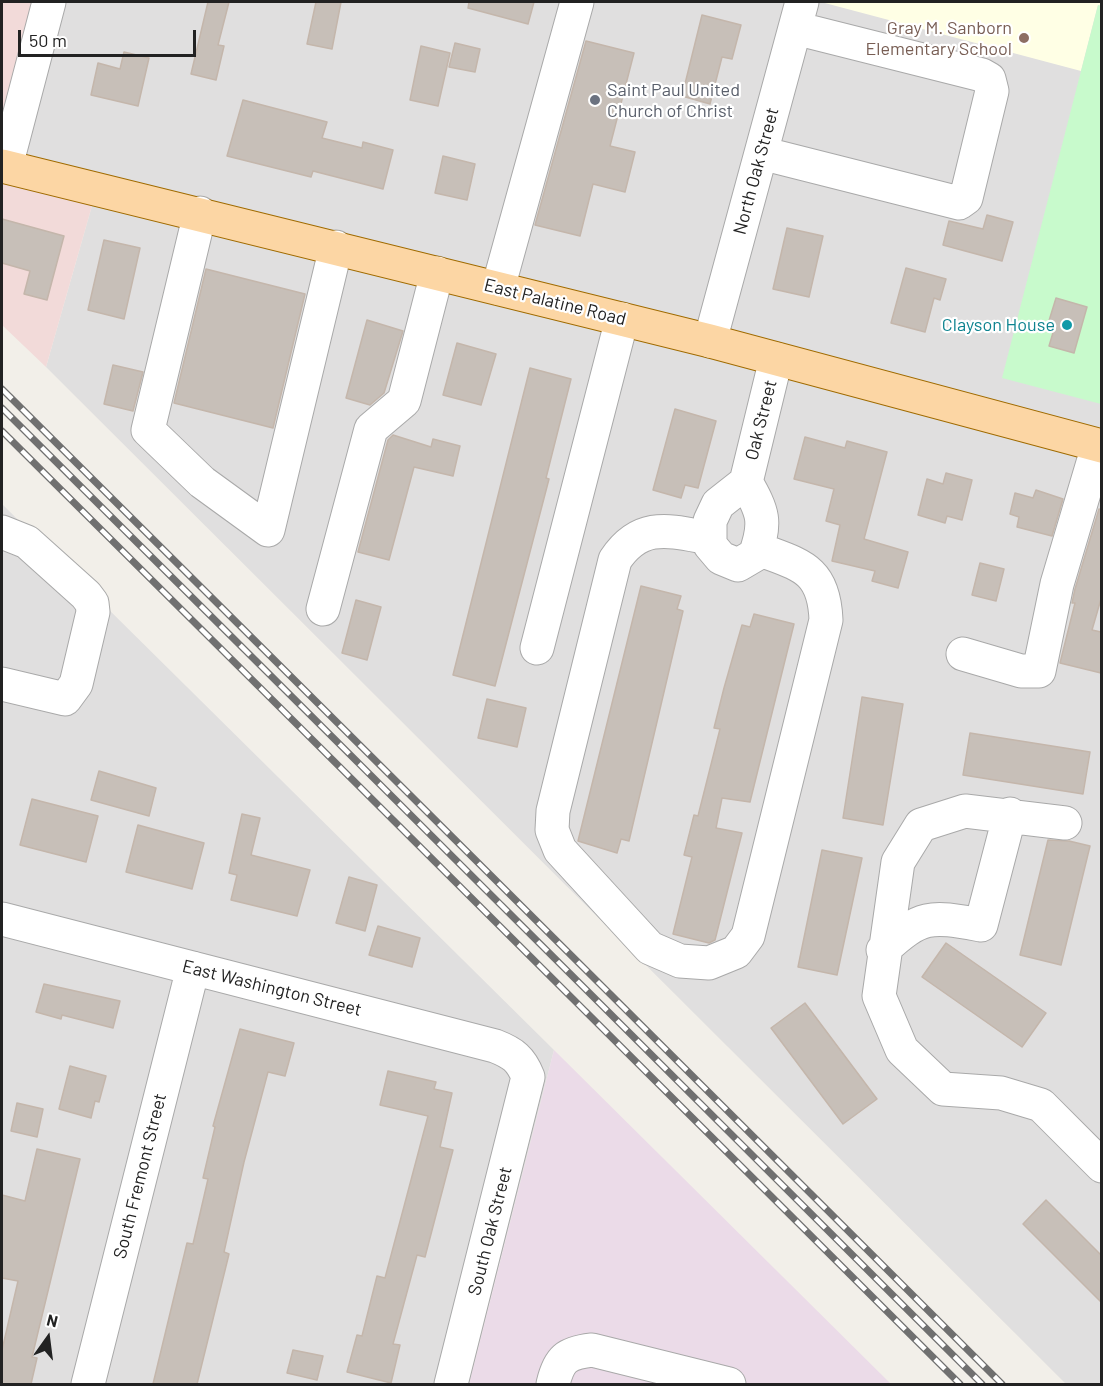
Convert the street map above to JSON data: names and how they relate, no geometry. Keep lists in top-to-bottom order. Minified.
{"streets":{"main road":["East Palatine Road"],"street":["North Oak Street","Oak Street","East Washington Street","South Fremont Street","South Oak Street"]},"crossings":[["North Oak Street","East Palatine Road"],["East Palatine Road","Oak Street"],["East Washington Street","South Fremont Street"],["East Washington Street","South Oak Street"]],"places":["Gray M. Sanborn Elementary School","Saint Paul United Church of Christ","Clayson House"],"scale_bar":"50 m","north":"top"}
